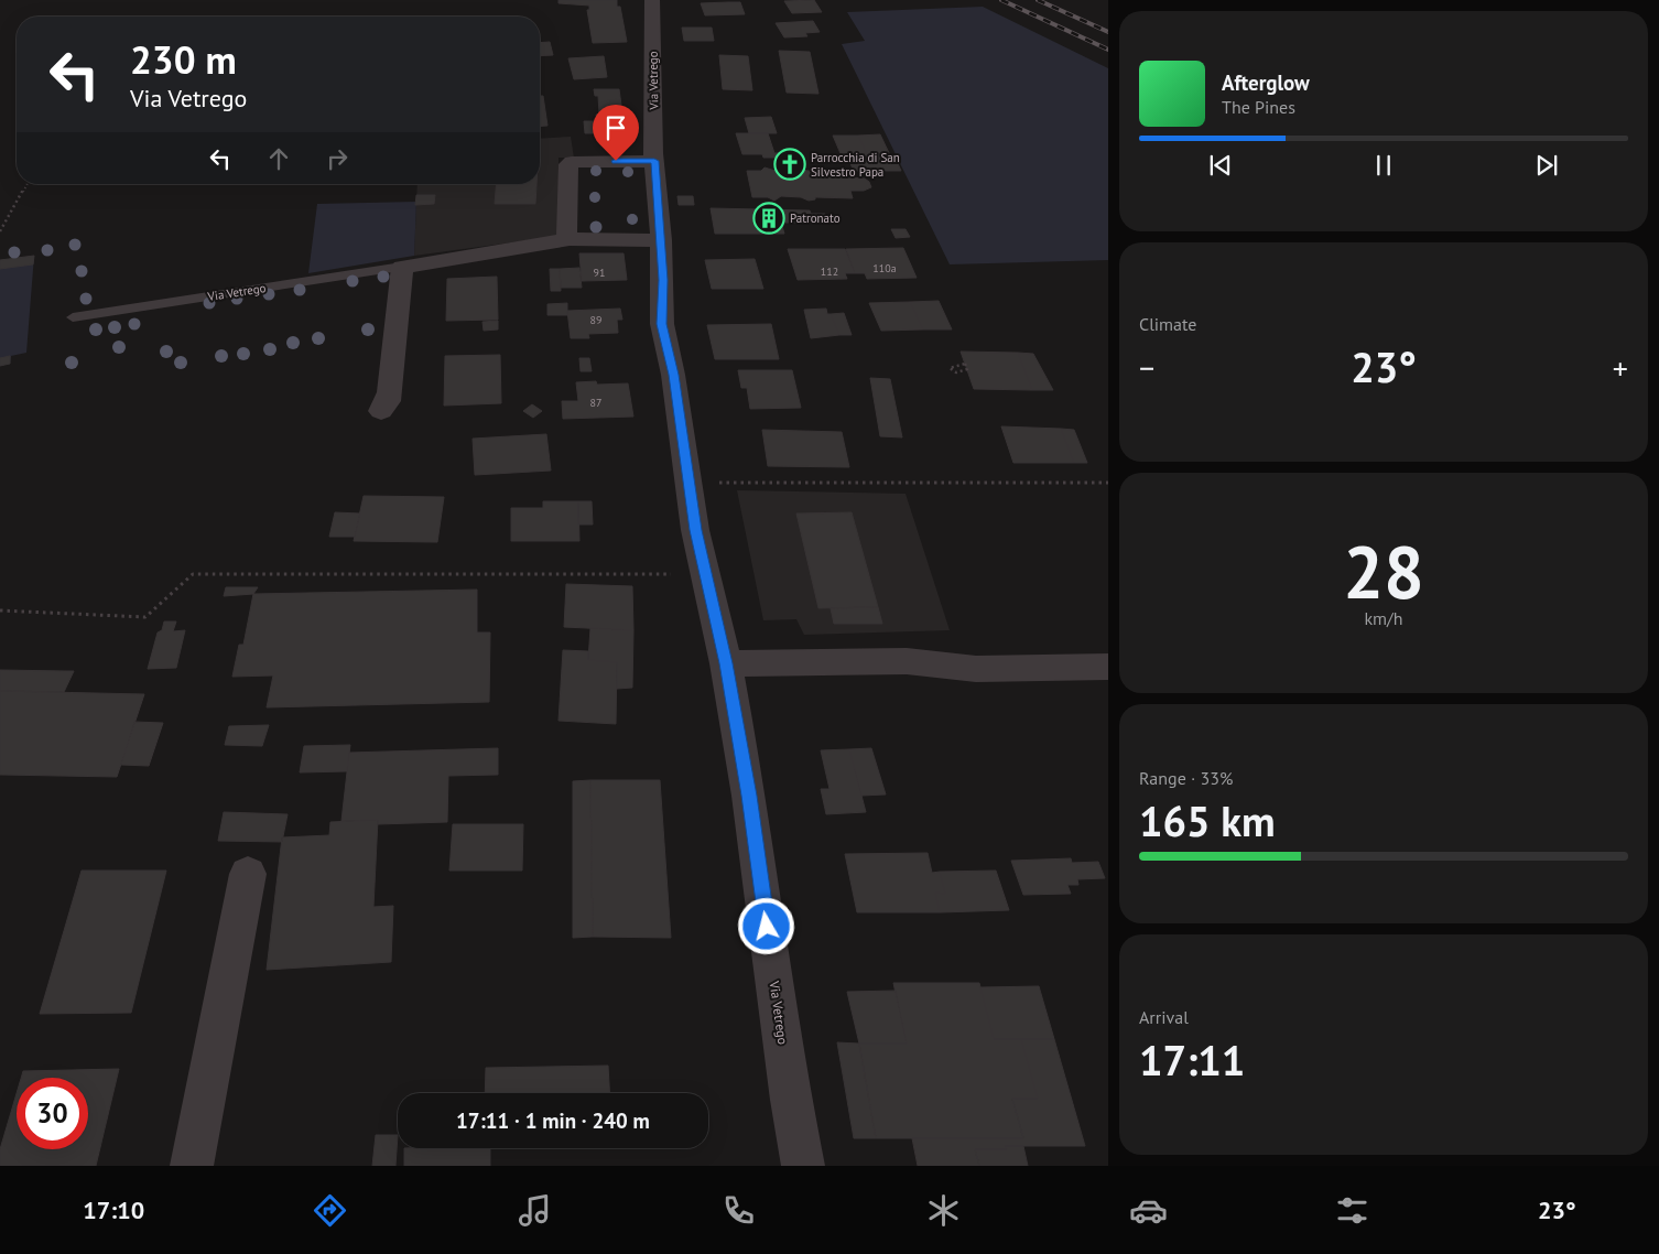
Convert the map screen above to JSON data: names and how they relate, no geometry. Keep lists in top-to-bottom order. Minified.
{"streets":{"street":["Via Vetrego"]},"places":{"church":["Parrocchia di San Silvestro Papa"],"building":["Patronato"]},"house_numbers":["110a","112","91","89","87"],"page":{"turn":["230 m","Via Vetrego"],"song":["Afterglow","The Pines"],"tile":["Climate",["28","km/h"],["Range · 33%","165 km"],["Arrival","17:11"]],"heat":["−","23°","+"],"limit":"30","trip":"17:11 · 1 min · 240 m","tabs":["17:10","23°"]}}
